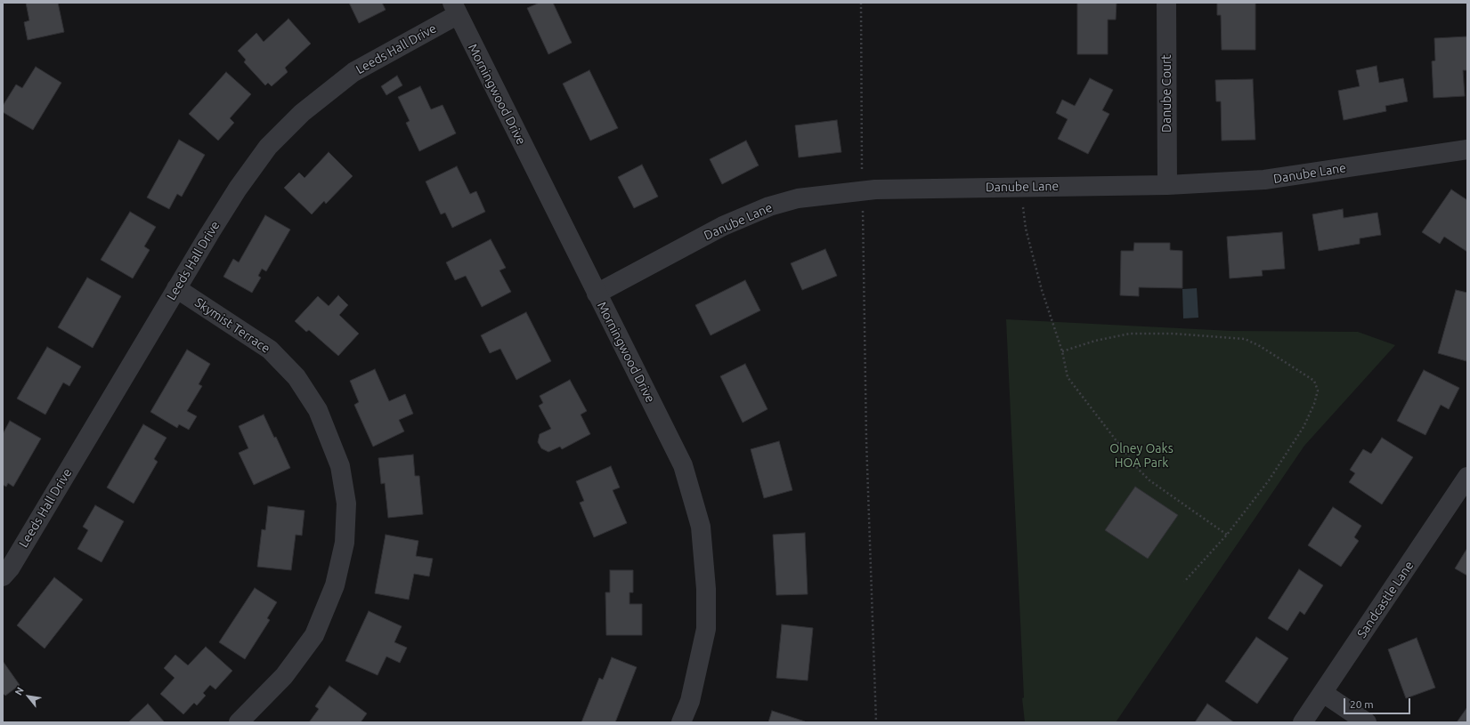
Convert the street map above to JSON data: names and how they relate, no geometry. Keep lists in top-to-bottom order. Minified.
{"streets":{"street":["Leeds Hall Drive","Danube Court","Morningwood Drive","Danube Lane","Skymist Terrace","Sandcastle Lane"]},"crossings":[["Leeds Hall Drive","Morningwood Drive"],["Leeds Hall Drive","Skymist Terrace"],["Danube Court","Danube Lane"],["Morningwood Drive","Danube Lane"]],"parks":["Olney Oaks HOA Park"],"scale_bar":"20 m","north":"top left"}
